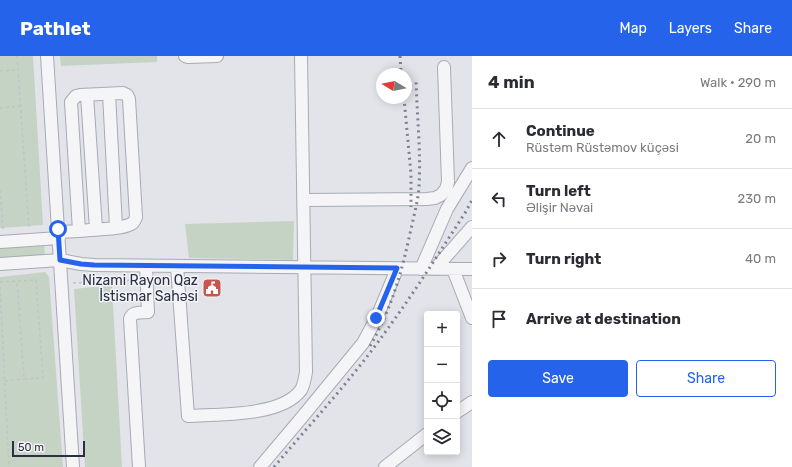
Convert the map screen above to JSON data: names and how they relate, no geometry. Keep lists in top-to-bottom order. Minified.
{"places":{"public building":["Nizami Rayon Qaz İstismar Sahəsi"]},"scale_bar":"50 m","north":"left","page":{"header":"Pathlet","nav":["Map","Layers","Share"],"heading":["4 min","Walk · 290 m"],"list":[["Continue","Rüstəm Rüstəmov küçəsi","20 m"],["Turn left","Əlişir Nəvai","230 m"],["Turn right","40 m"],"Arrive at destination"],"map_buttons":["+","−"],"buttons":["Save","Share"],"scale":"50 m"}}
